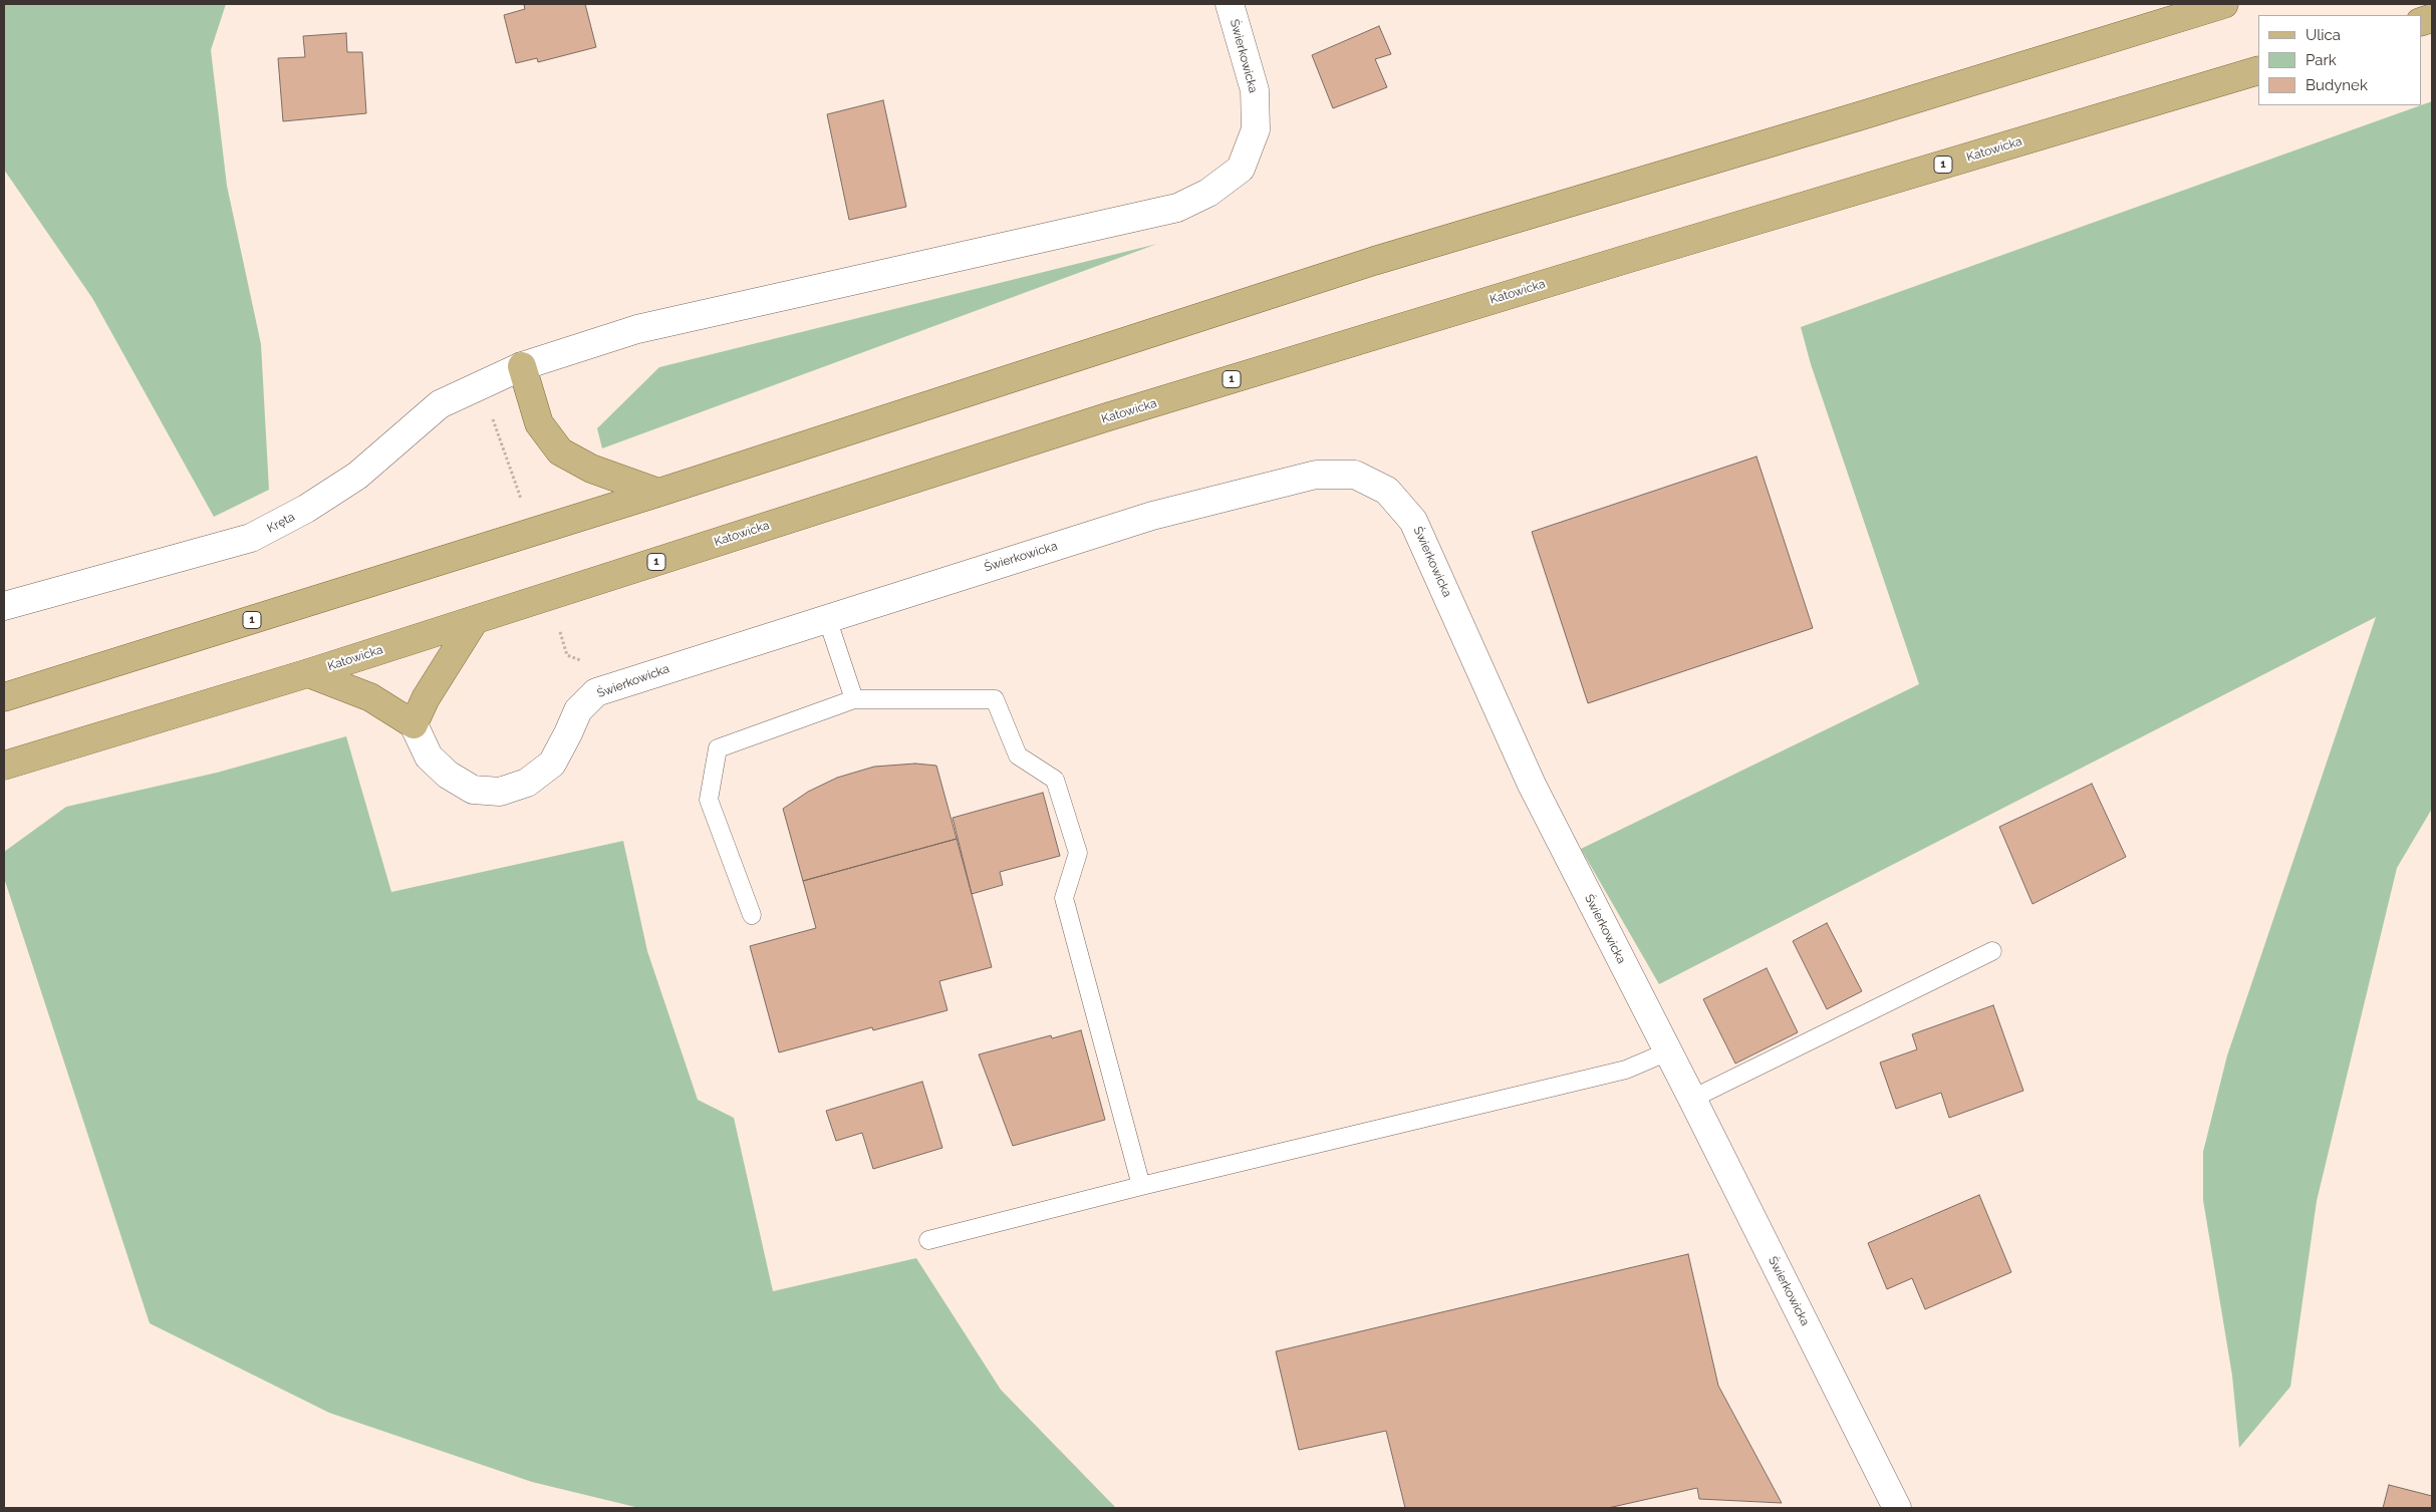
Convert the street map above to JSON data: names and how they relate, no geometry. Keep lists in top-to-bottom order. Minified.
{"streets":{"main road":["Katowicka","1"],"street":["Świerkowicka","Kręta"]},"crossings":[["Świerkowicka","Kręta"]],"legend":["Ulica","Park","Budynek"]}
